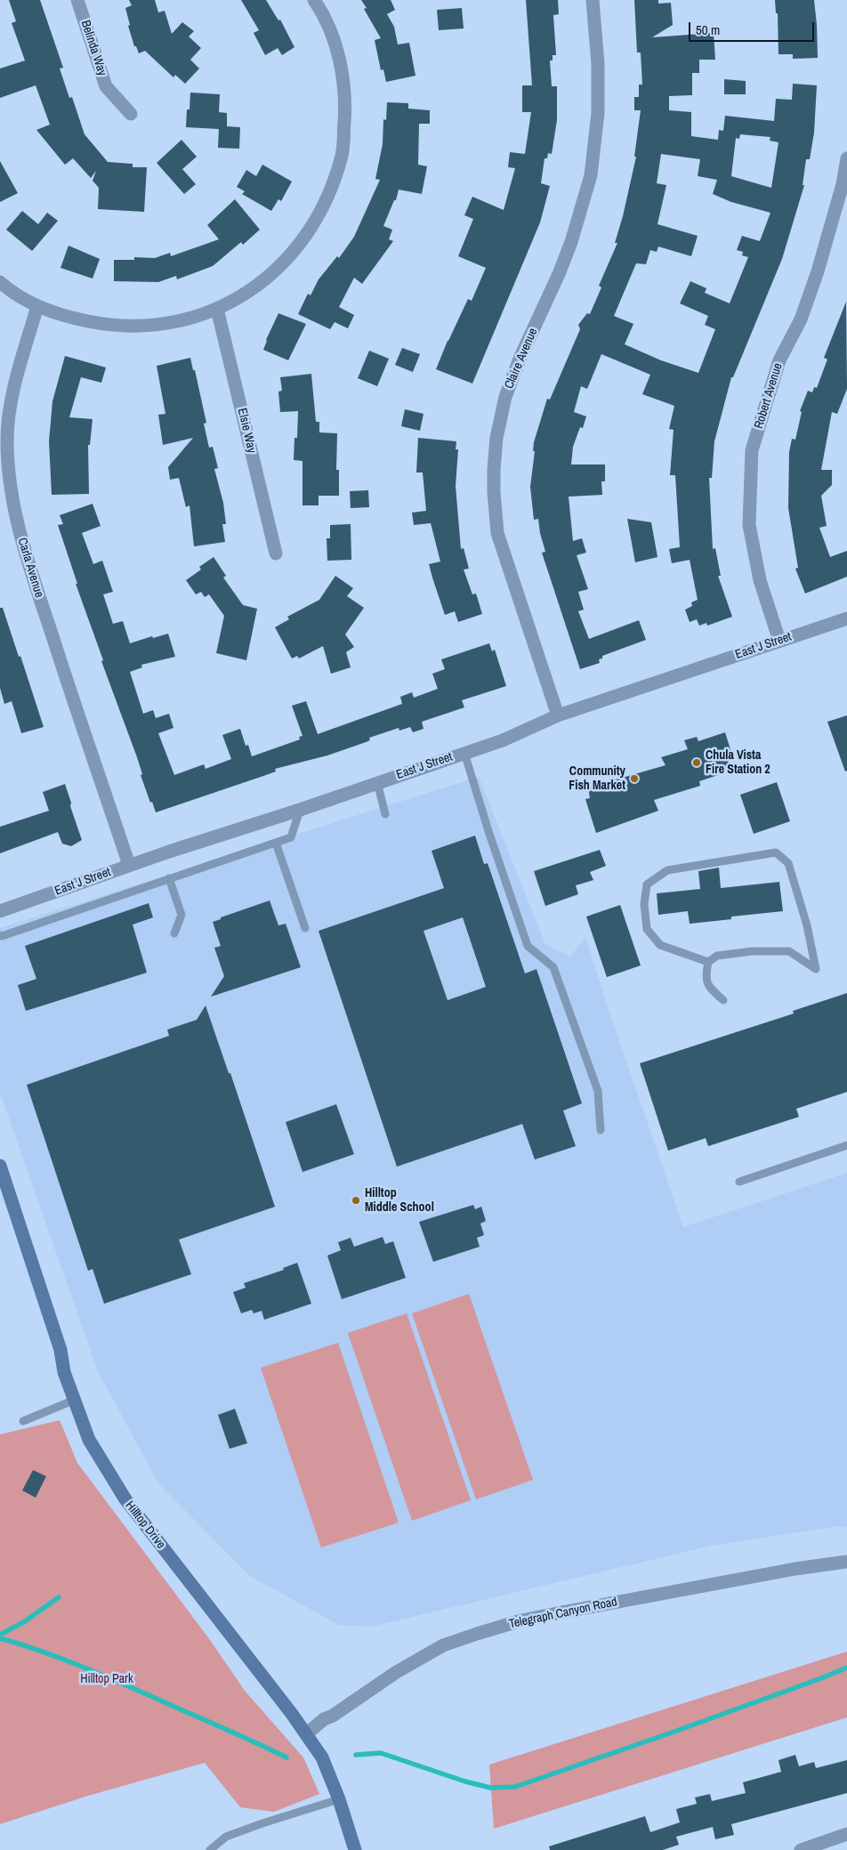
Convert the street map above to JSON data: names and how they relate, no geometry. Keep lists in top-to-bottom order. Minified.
{"streets":{"main road":["Hilltop Drive"],"street":["Belinda Way","Claire Avenue","Robert Avenue","Elsie Way","Carla Avenue","East J Street","Telegraph Canyon Road"]},"crossings":[["Claire Avenue","East J Street"],["Robert Avenue","East J Street"],["Carla Avenue","East J Street"],["Hilltop Drive","Telegraph Canyon Road"]],"parks":["Hilltop Park"],"places":["Chula Vista Fire Station 2","Community Fish Market","Hilltop Middle School"],"scale_bar":"50 m"}
